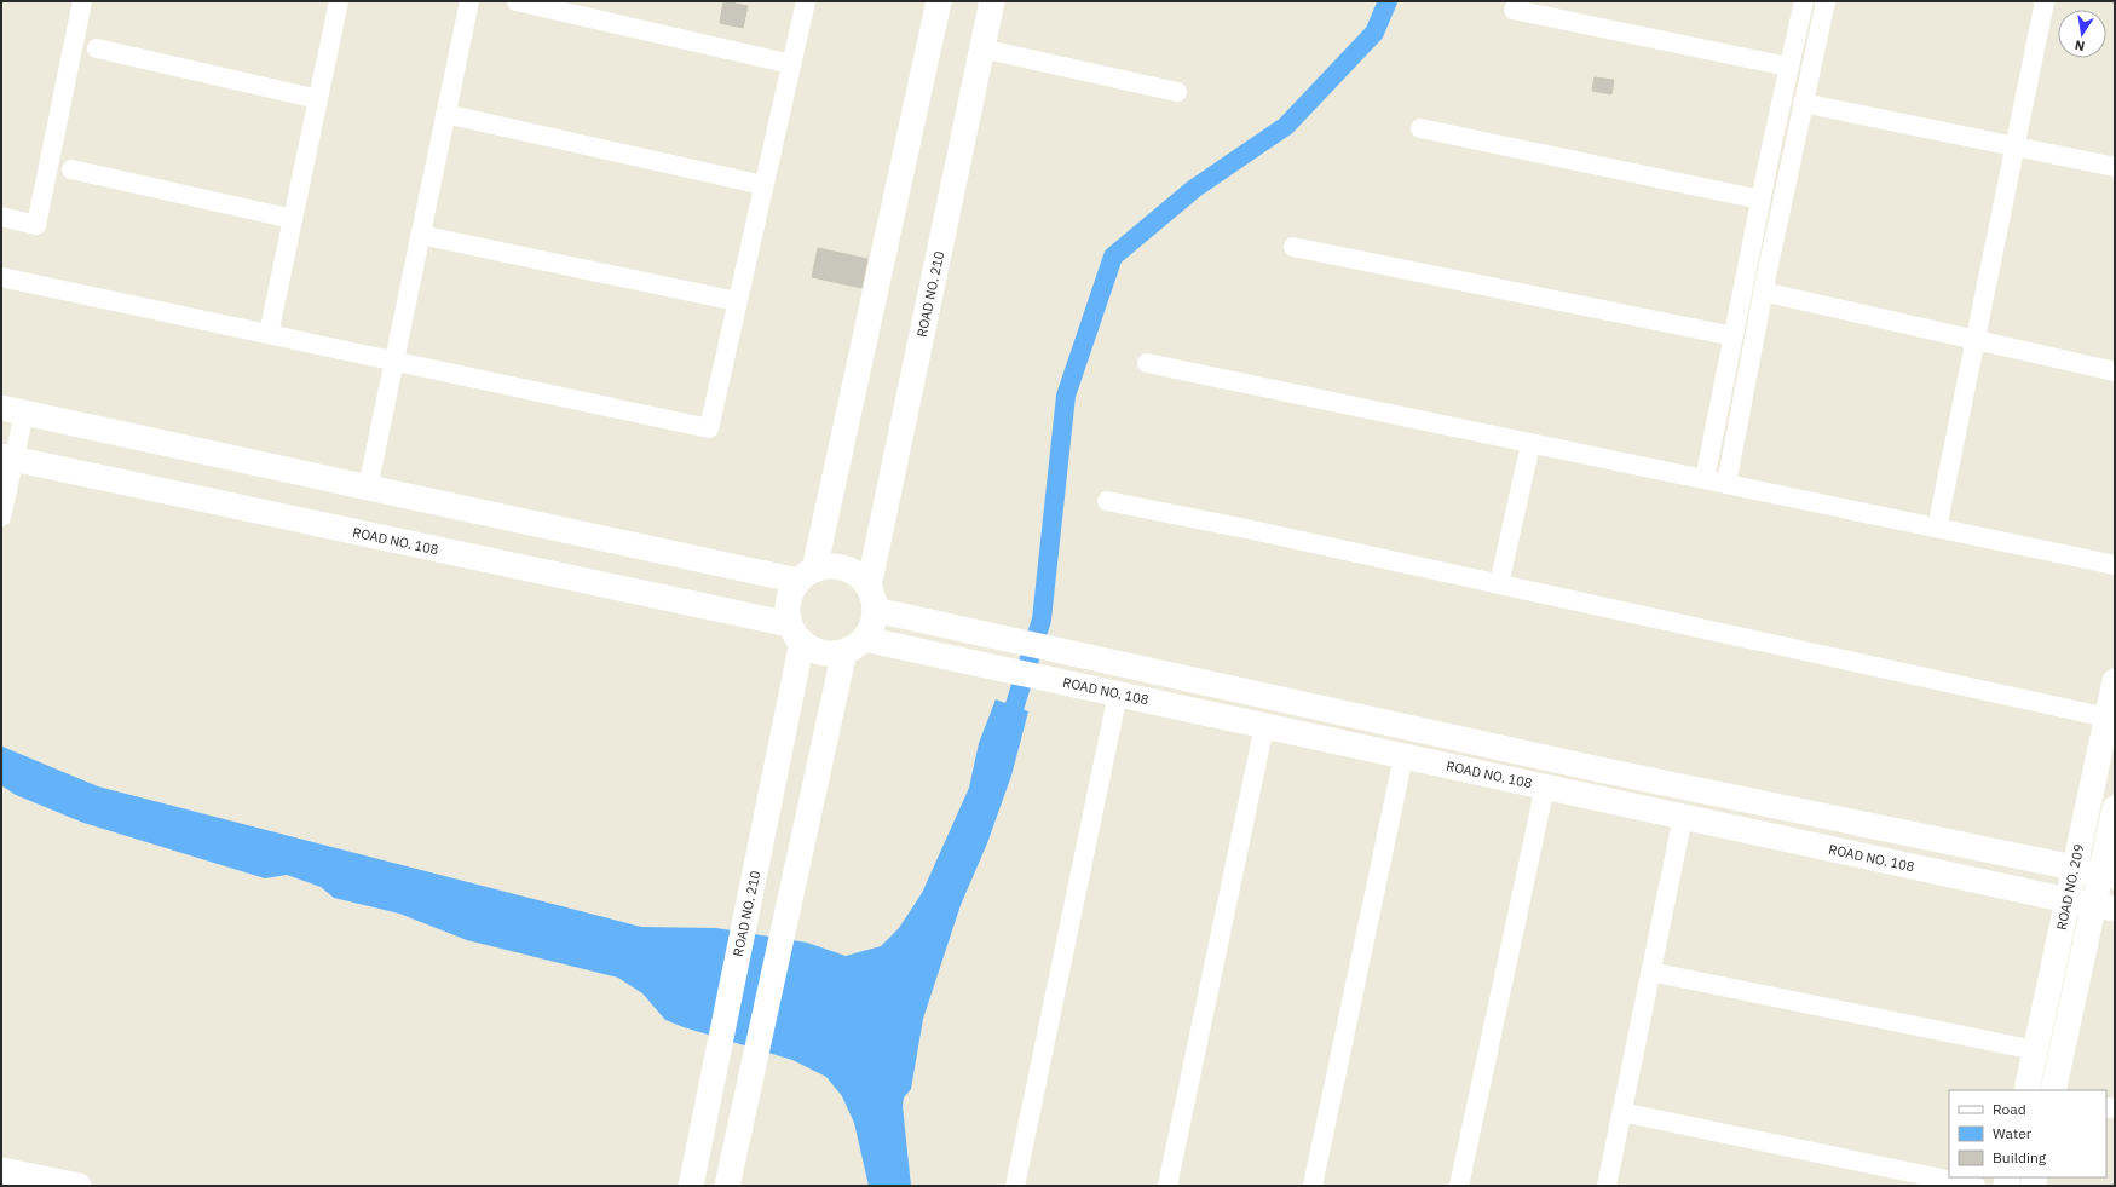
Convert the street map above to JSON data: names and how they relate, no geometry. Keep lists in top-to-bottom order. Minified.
{"streets":{"street":["ROAD NO. 210","ROAD NO. 108","ROAD NO. 209"]},"crossings":[["ROAD NO. 210","ROAD NO. 108"],["ROAD NO. 108","ROAD NO. 209"]],"legend":["Road","Water","Building"],"north":"bottom"}
